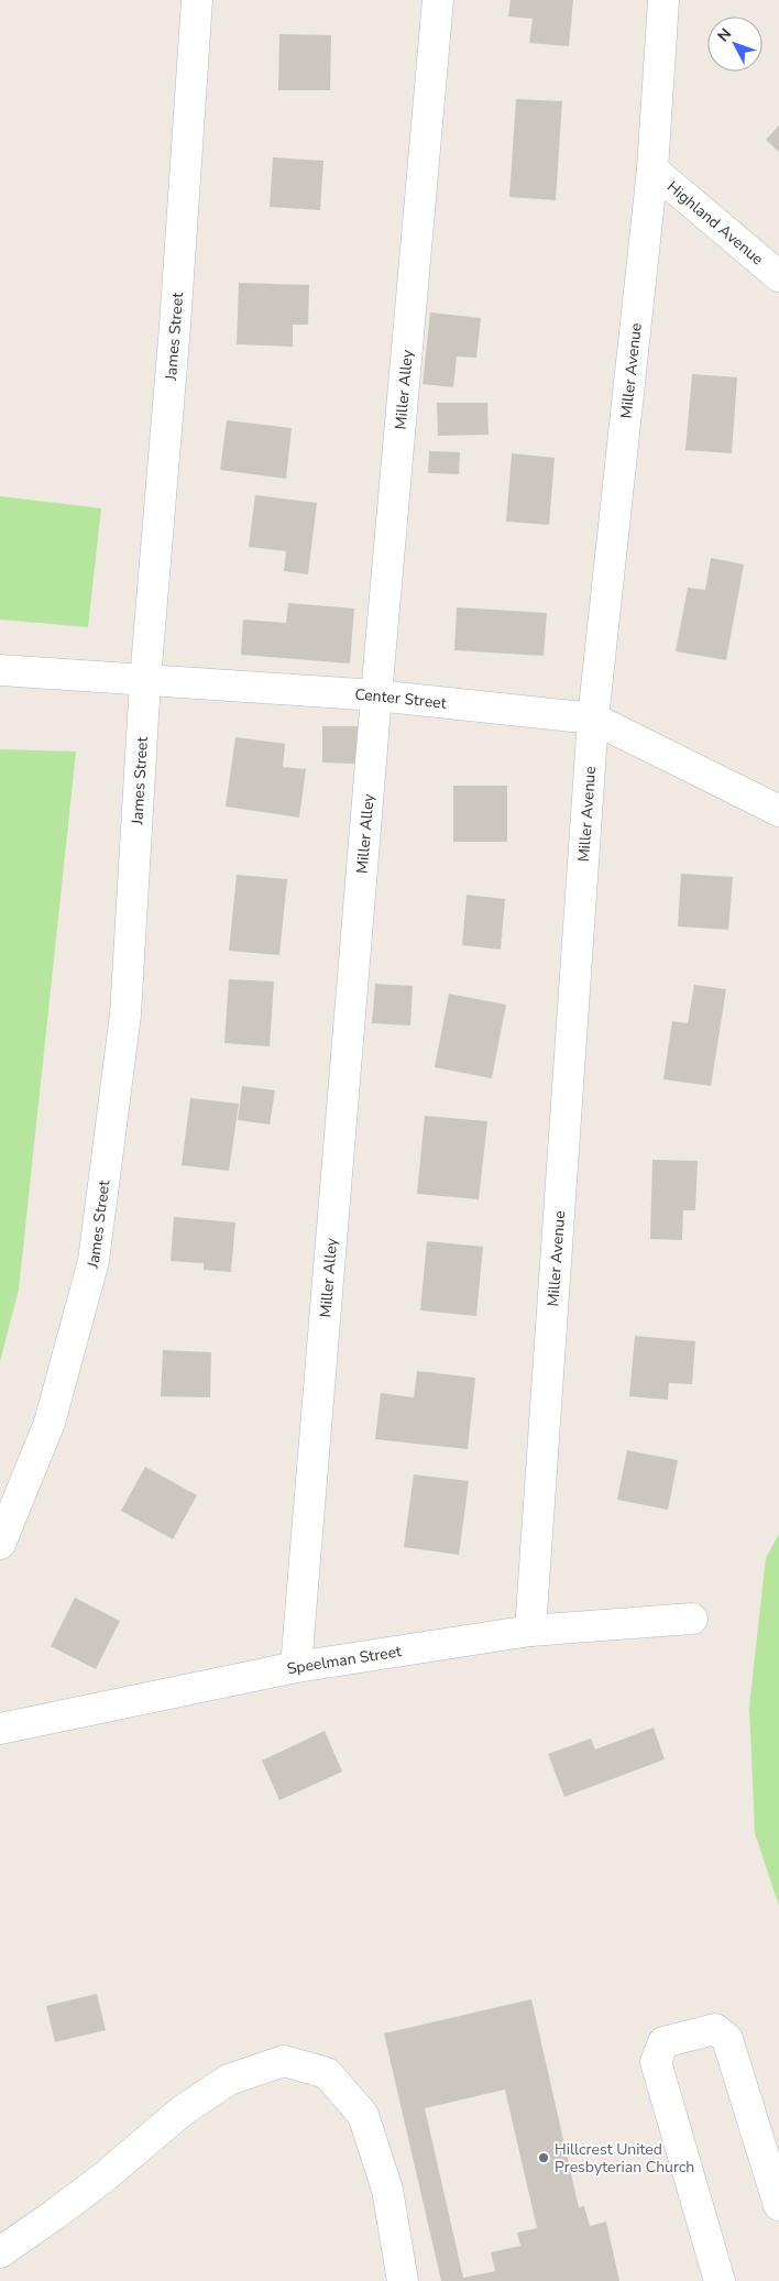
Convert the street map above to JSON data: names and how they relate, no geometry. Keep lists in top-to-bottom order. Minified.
{"streets":{"street":["Highland Avenue","James Street","Miller Avenue","Miller Alley","Center Street","Speelman Street"]},"crossings":[["Highland Avenue","Miller Avenue"],["James Street","Center Street"],["Miller Avenue","Center Street"],["Miller Avenue","Speelman Street"],["Miller Alley","Center Street"],["Miller Alley","Speelman Street"]],"places":["Hillcrest United Presbyterian Church"],"north":"top left"}
